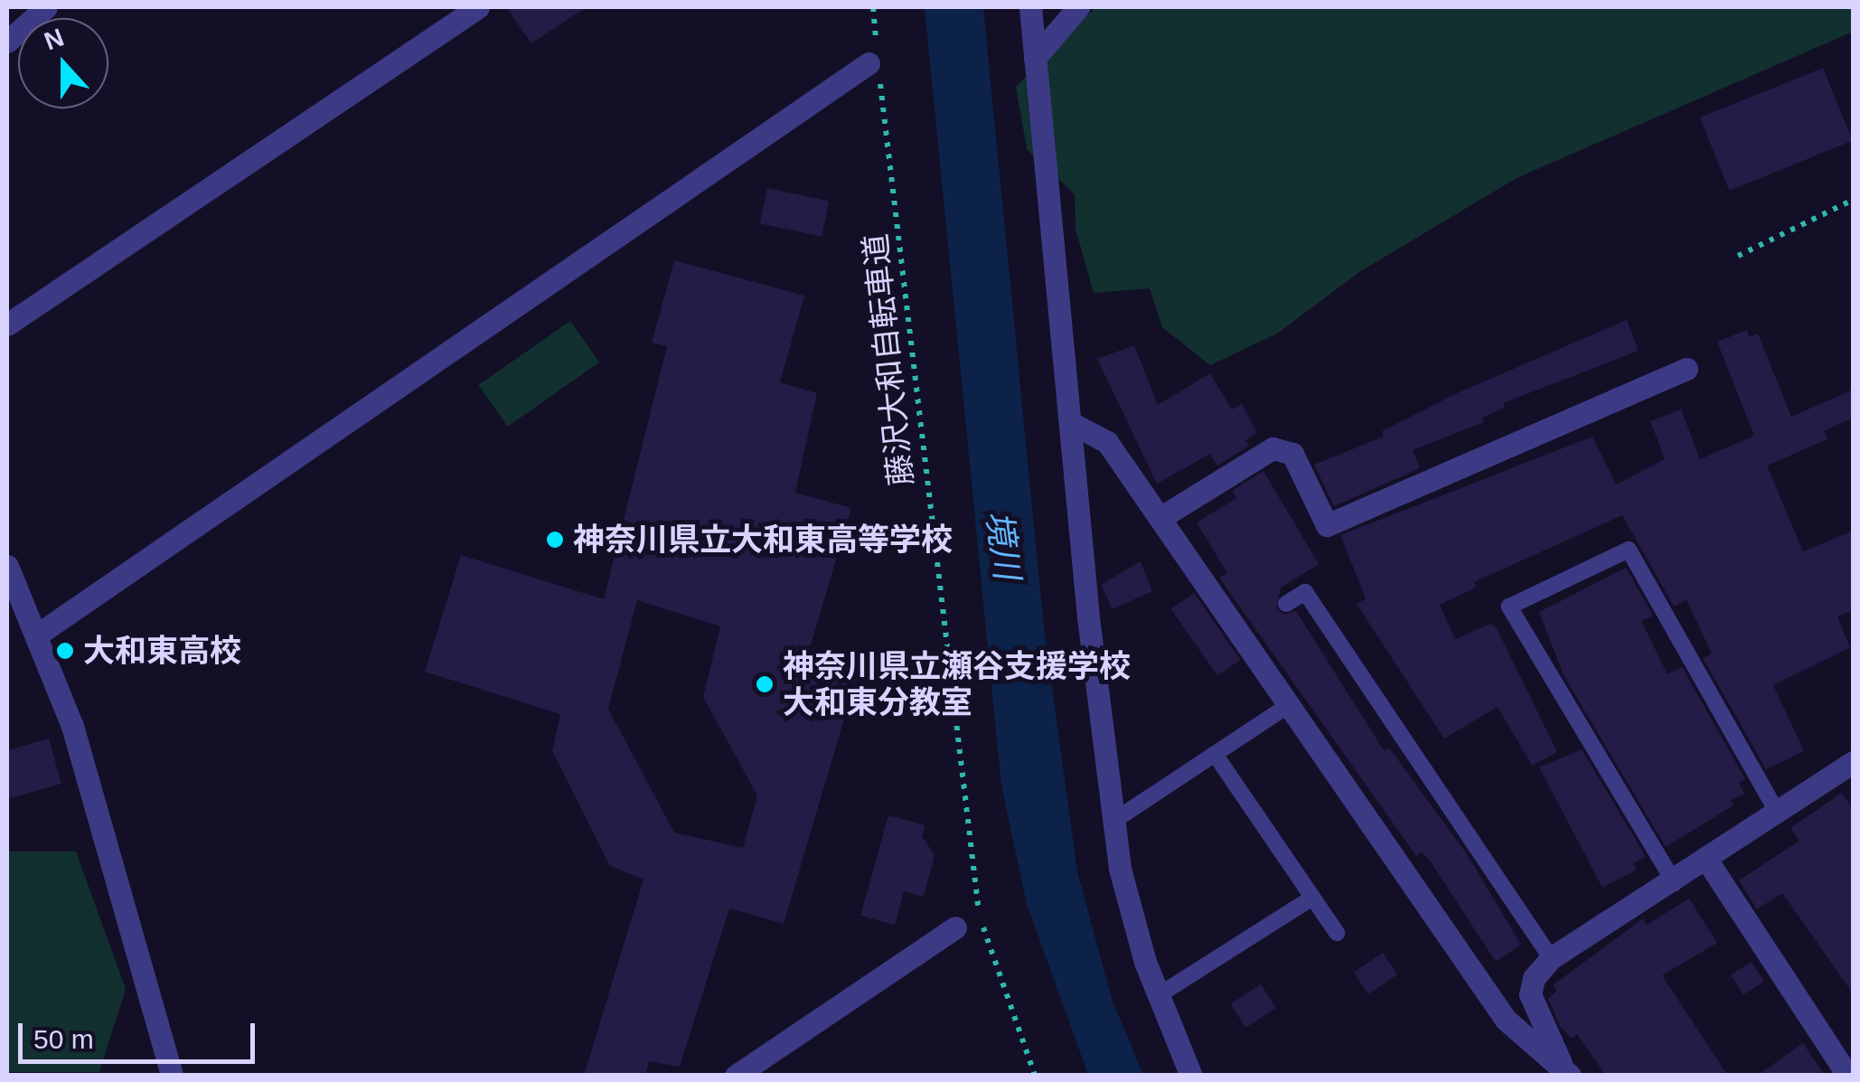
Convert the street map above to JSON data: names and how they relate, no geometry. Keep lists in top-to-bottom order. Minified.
{"streets":{"path":["藤沢大和自転車道"]},"water":["境川"],"places":["神奈川県立大和東高等学校","大和東高校","神奈川県立瀬谷支援学校 大和東分教室"],"scale_bar":"50 m","north":"top"}
